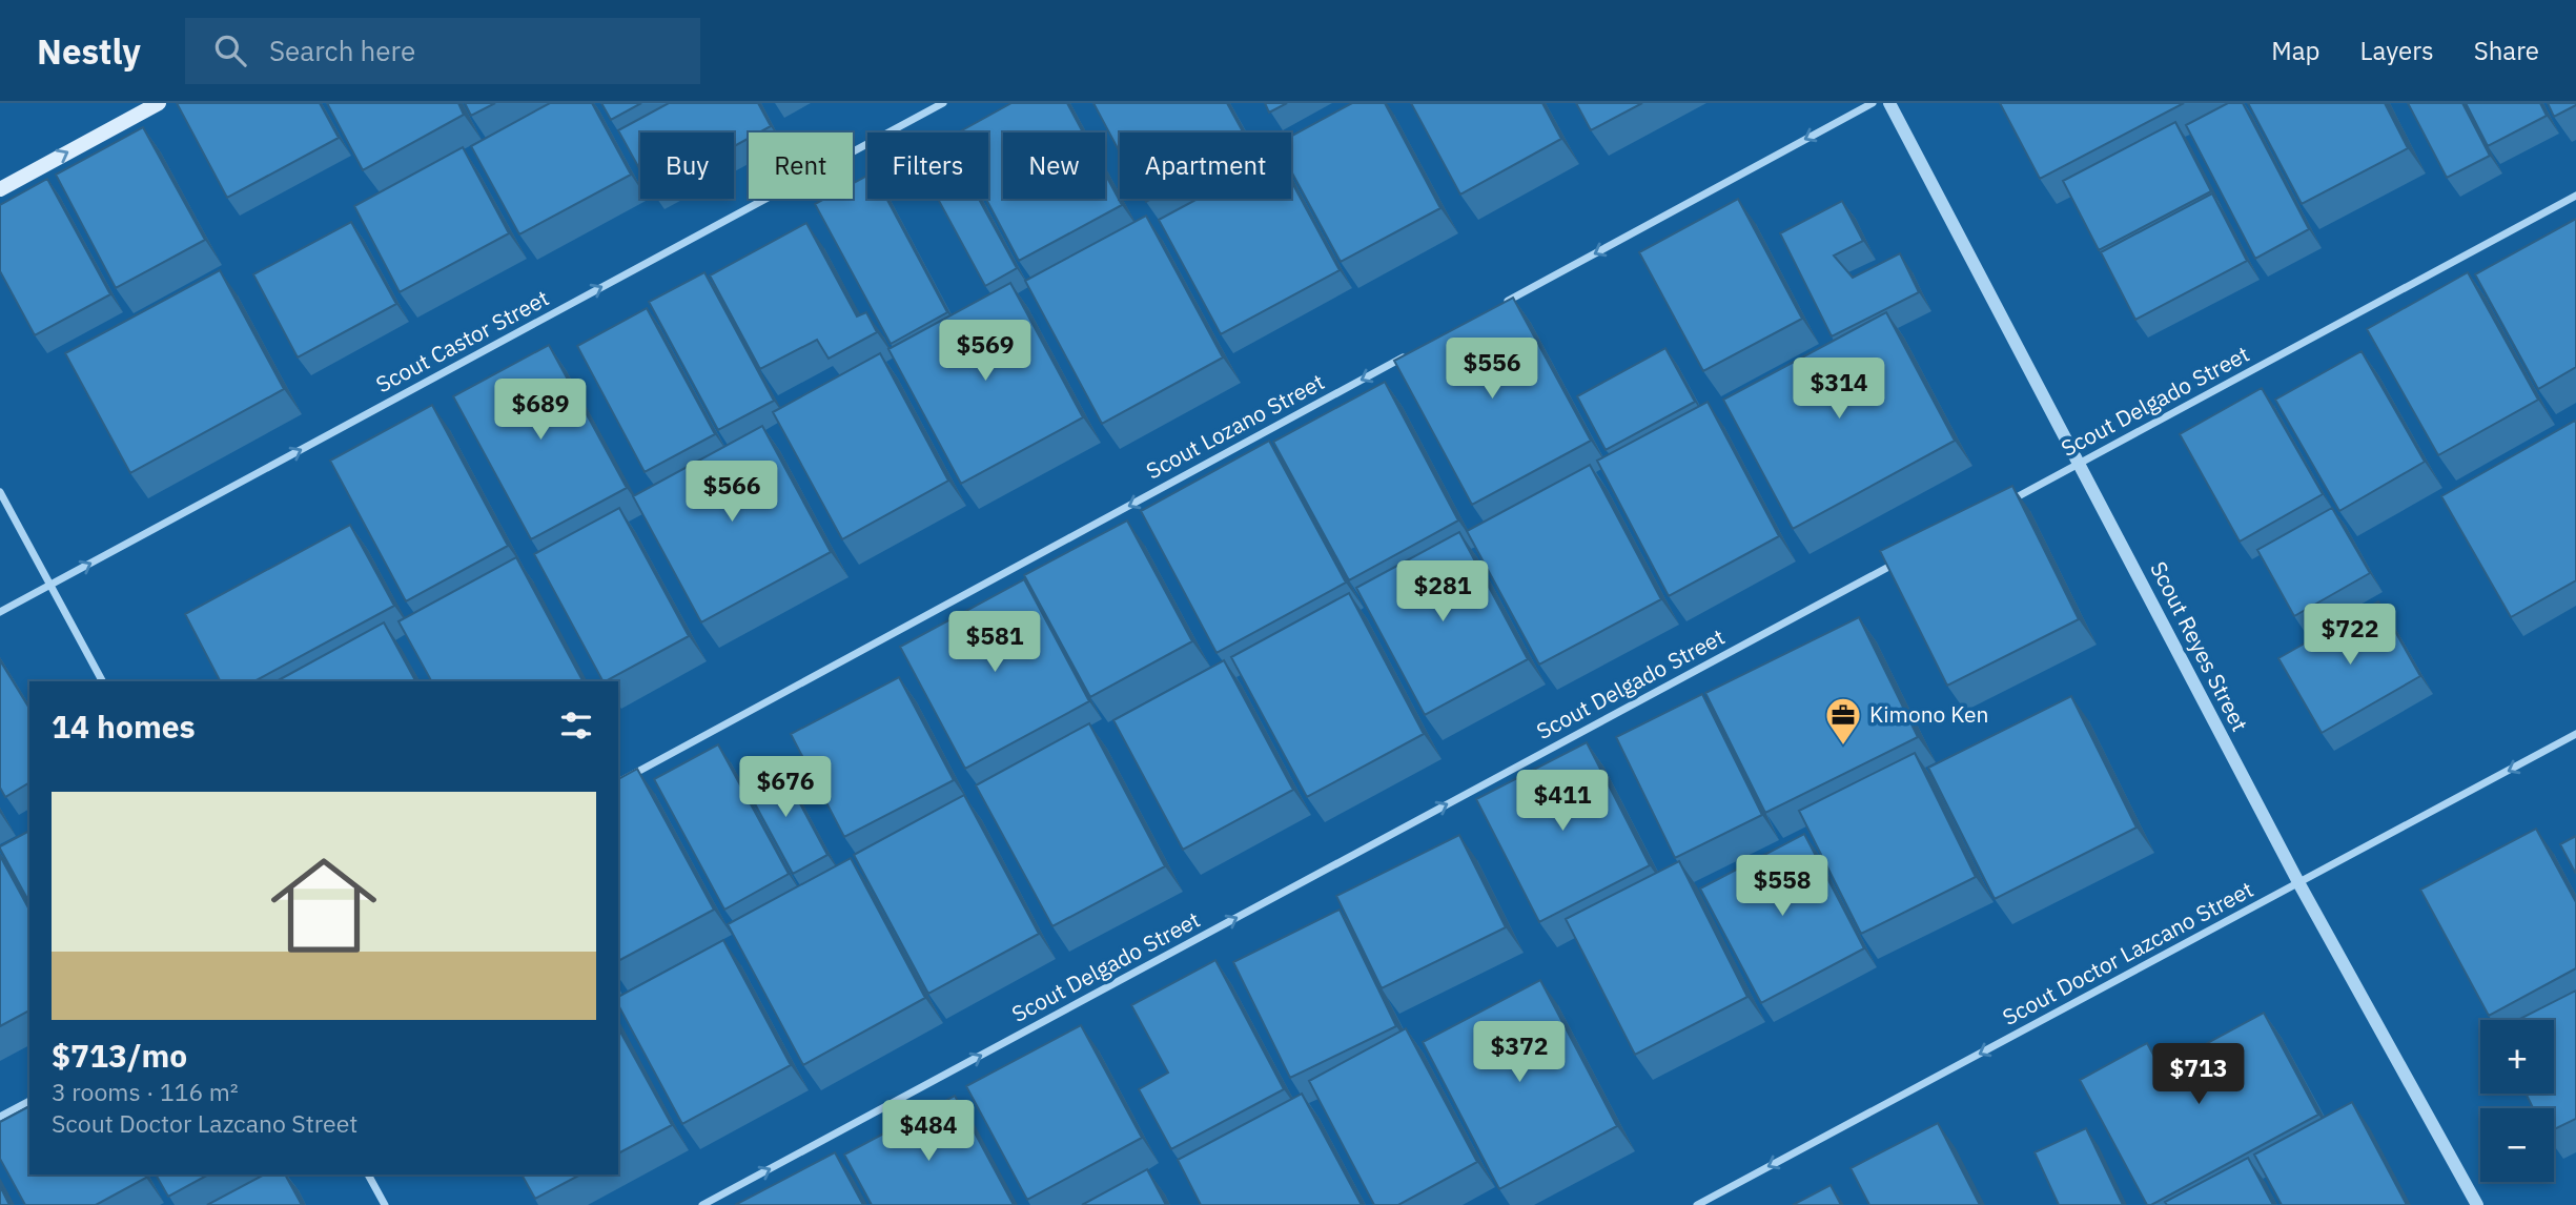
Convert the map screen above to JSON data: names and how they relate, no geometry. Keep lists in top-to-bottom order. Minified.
{"streets":{"street":["Scout Castor Street","Scout Delgado Street","Scout Lozano Street","Scout Reyes Street","Scout Doctor Lazcano Street"]},"crossings":[["Scout Delgado Street","Scout Reyes Street"],["Scout Reyes Street","Scout Doctor Lazcano Street"]],"one_way":["Scout Castor Street","Scout Delgado Street","Scout Lozano Street","Scout Doctor Lazcano Street"],"places":{"office":["Kimono Ken"]},"page":{"header":"Nestly","search":"Search here","nav":["Map","Layers","Share"],"chip":["Buy","Rent","Filters","New","Apartment"],"price":["$569","$556","$314","$689","$566","$281","$722","$581","$676","$411","$558","$372","$713","$484"],"heading":"14 homes","list":[{"name":"$713/mo","note":"3 rooms · 116 m² · Scout Doctor Lazcano Street"}],"map_buttons":["+","−"]}}
